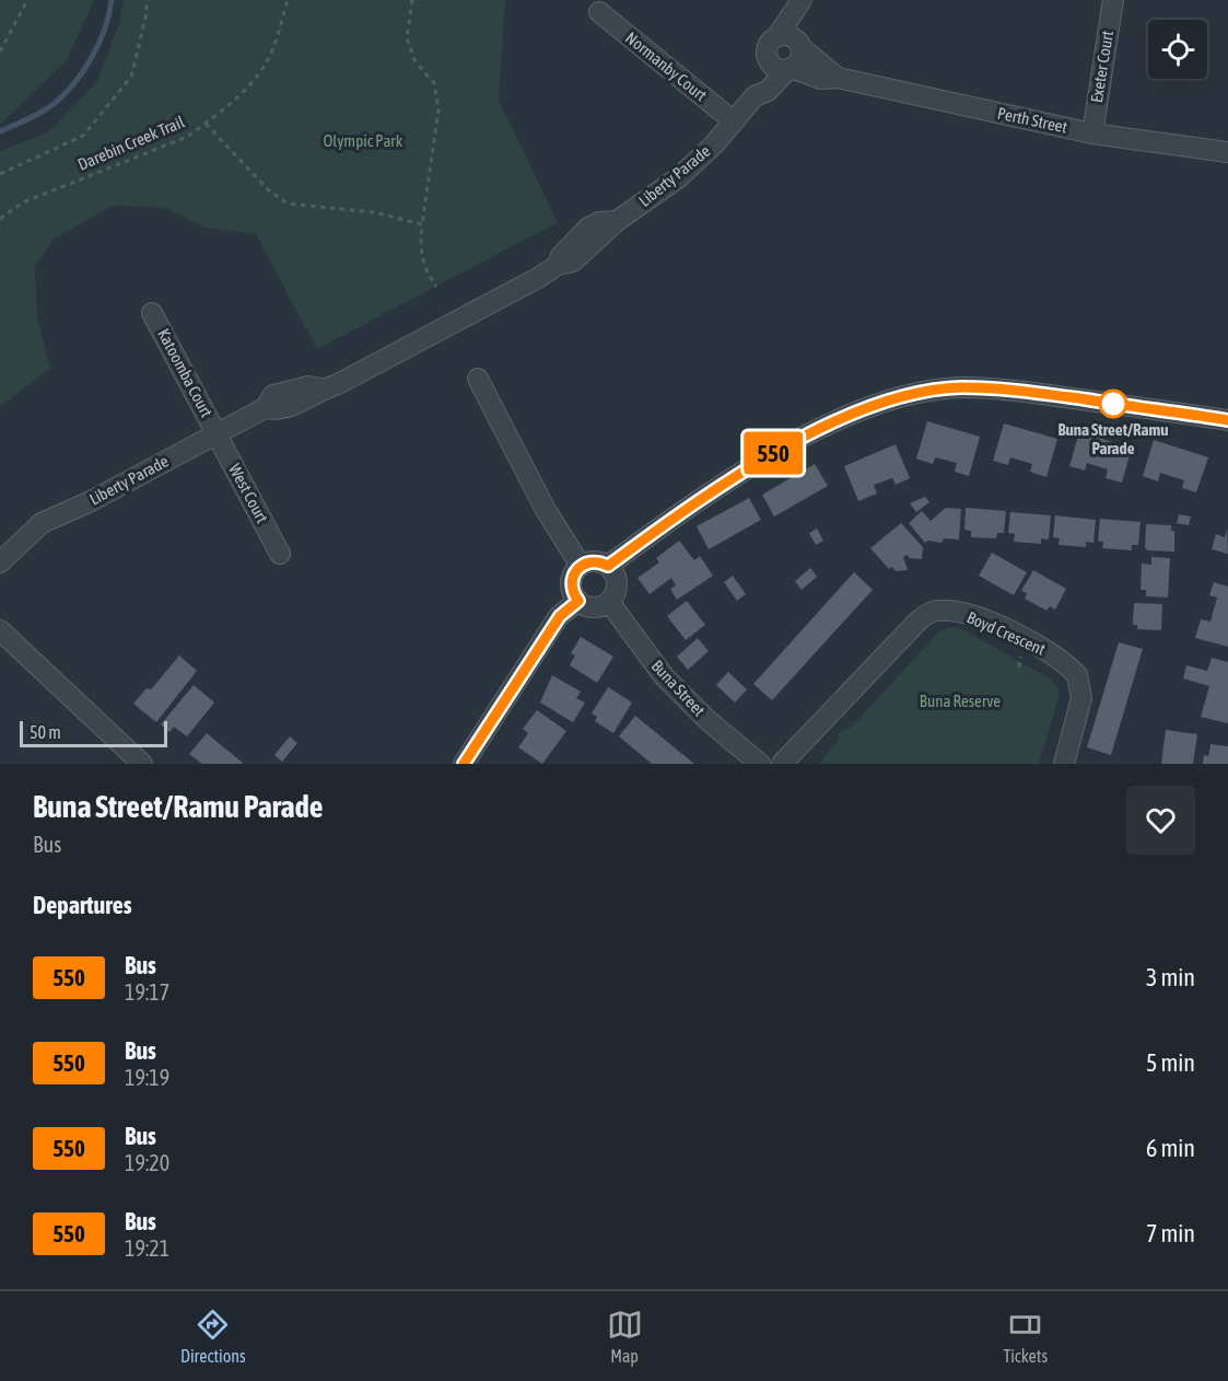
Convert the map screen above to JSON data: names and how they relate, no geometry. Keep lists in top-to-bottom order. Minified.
{"streets":{"street":["Normanby Court","Exeter Court","Perth Street","Liberty Parade","Katoomba Court","West Court","Boyd Crescent","Buna Street"],"path":["Darebin Creek Trail"]},"crossings":[["Normanby Court","Liberty Parade"],["Exeter Court","Perth Street"],["Perth Street","Liberty Parade"],["Liberty Parade","Katoomba Court"],["Liberty Parade","West Court"],["Katoomba Court","West Court"]],"parks":["Olympic Park","Buna Reserve"],"places":["Buna Street/Ramu Parade"],"lines":["bus line 550"],"scale_bar":"50 m","page":{"on_map":"550","scale":"50 m","heading":[["Buna Street/Ramu Parade","Bus"],"Departures"],"list":[{"mark":"550","name":"Bus","note":"19:17","value":"3 min"},{"mark":"550","name":"Bus","note":"19:19","value":"5 min"},{"mark":"550","name":"Bus","note":"19:20","value":"6 min"},{"mark":"550","name":"Bus","note":"19:21","value":"7 min"}],"tabs":["Directions","Map","Tickets"]}}
